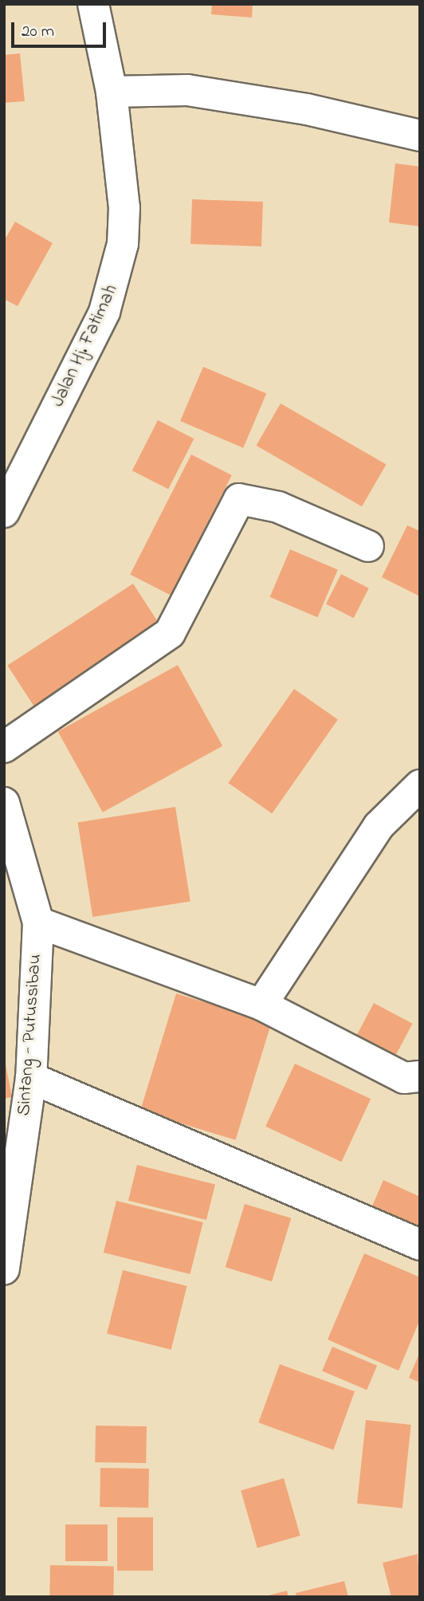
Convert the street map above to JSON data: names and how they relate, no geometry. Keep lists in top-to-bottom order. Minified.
{"streets":{"main road":["Jalan Hj. Fatimah","Sintang - Putussibau"]},"scale_bar":"20 m"}
